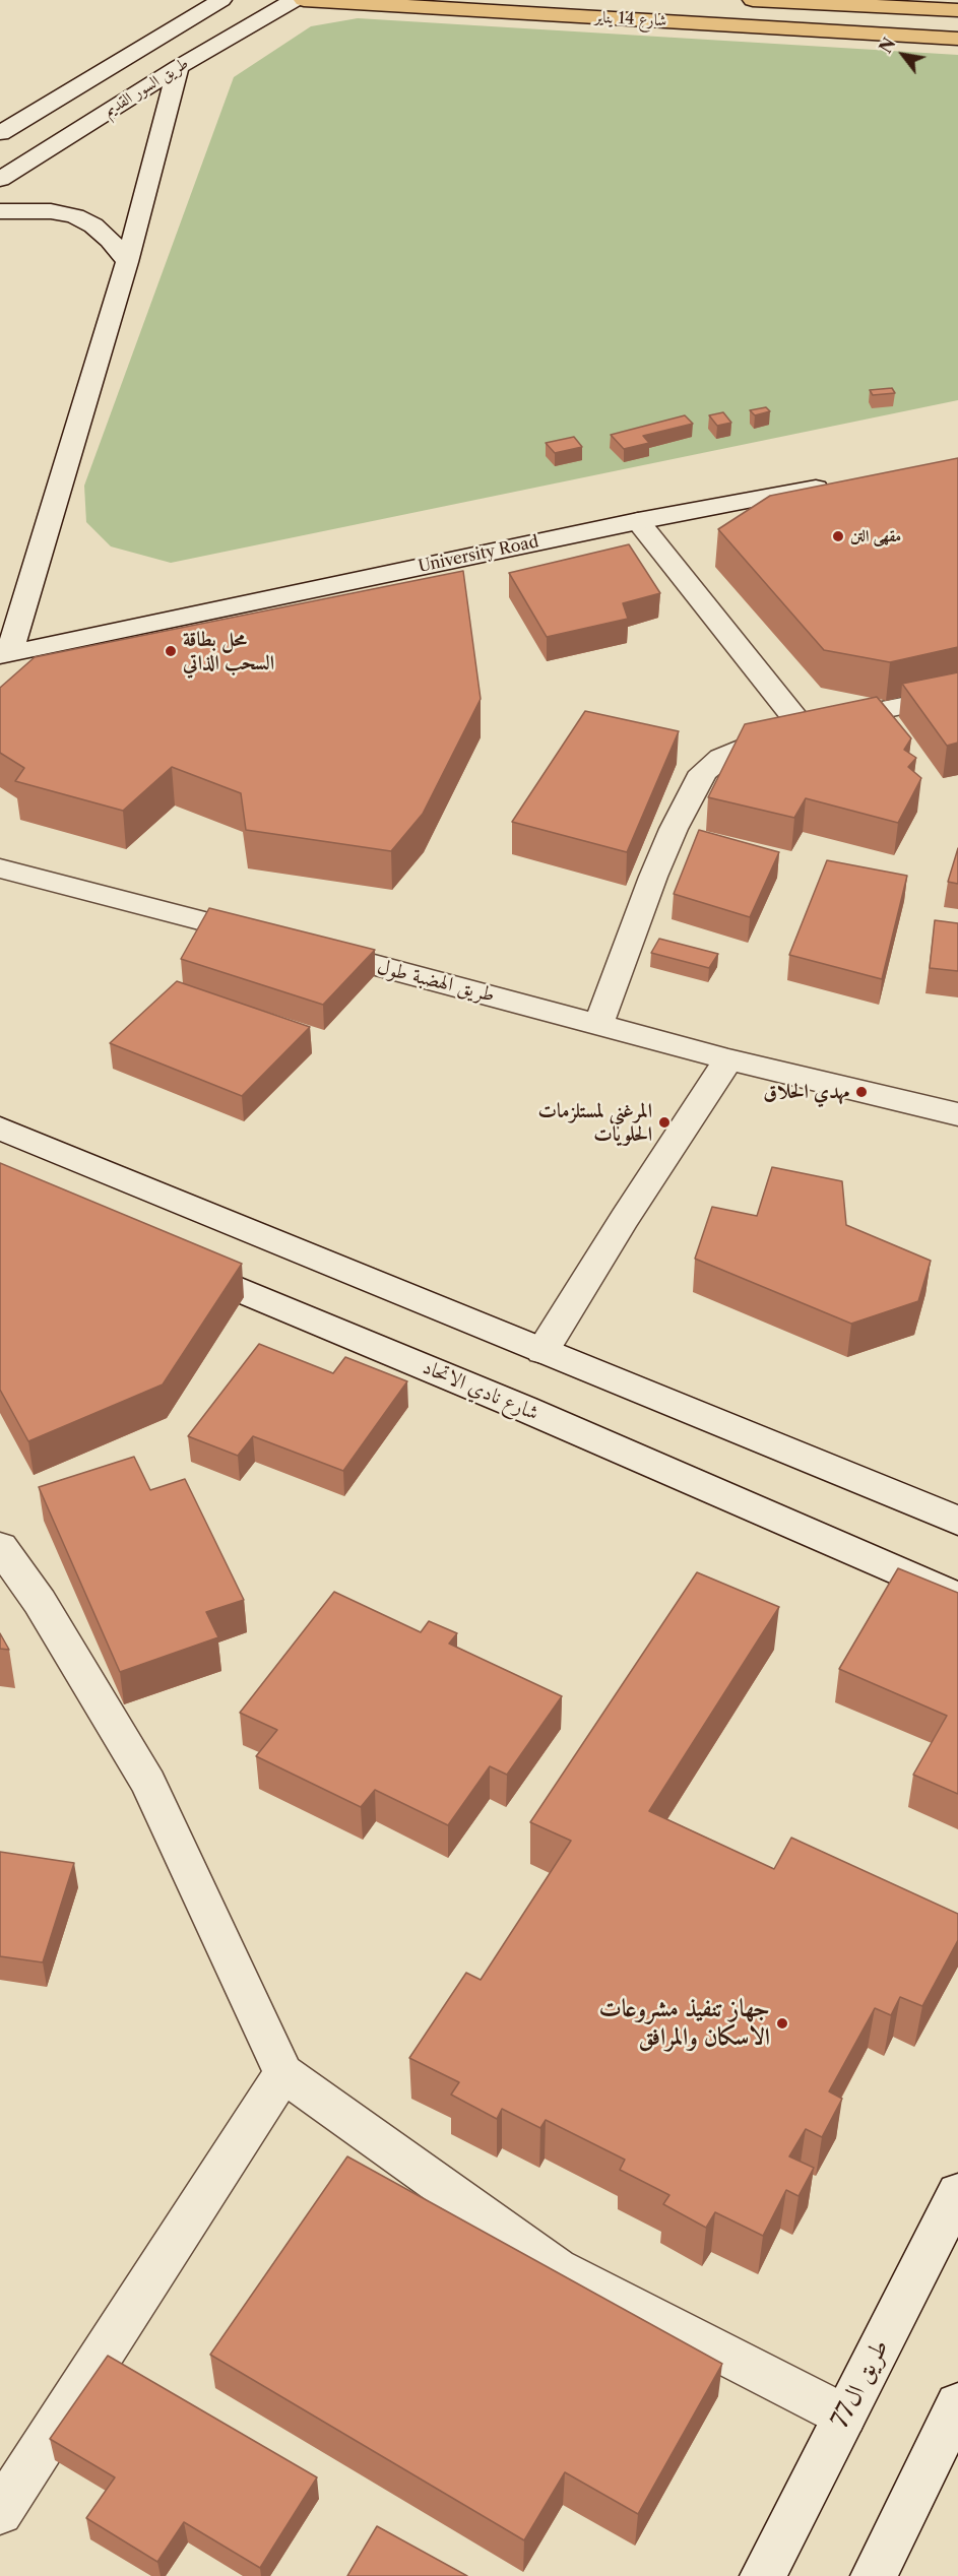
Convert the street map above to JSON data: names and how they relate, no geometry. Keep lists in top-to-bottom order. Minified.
{"streets":{"highway":["شارع 14 يناير"],"main road":["طريق السور القديم","University Road","طريق الهضبة طول","شارع نادي الاتحاد","طريق ال77"]},"places":["مقهى التن","محل بطاقة السحب الذاتي","مهدي الحلاق","المرغني لمستلزمات الحلويات","جهاز تنفيذ مشروعات الاسكان والمرافق"],"north":"top left"}
